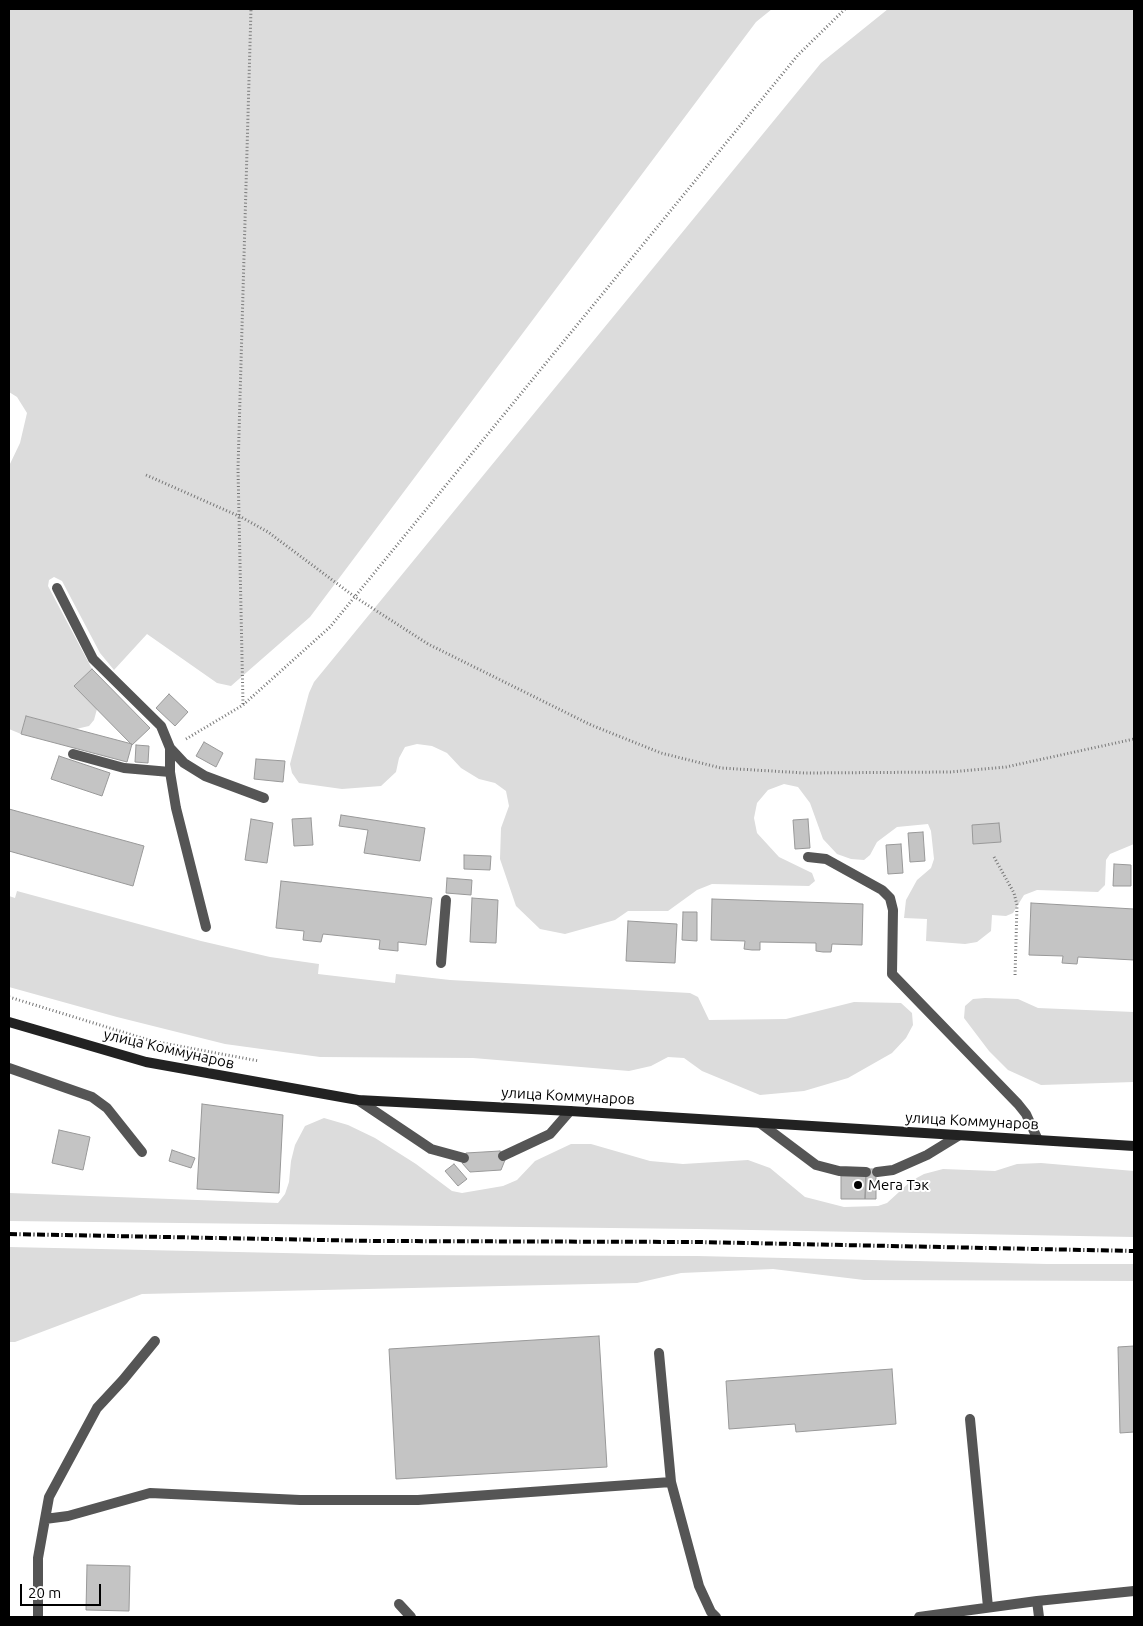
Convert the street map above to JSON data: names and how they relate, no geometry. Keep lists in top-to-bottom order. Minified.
{"streets":{"main road":["улица Коммунаров"]},"places":["Мега Тэк"],"scale_bar":"20 m"}
